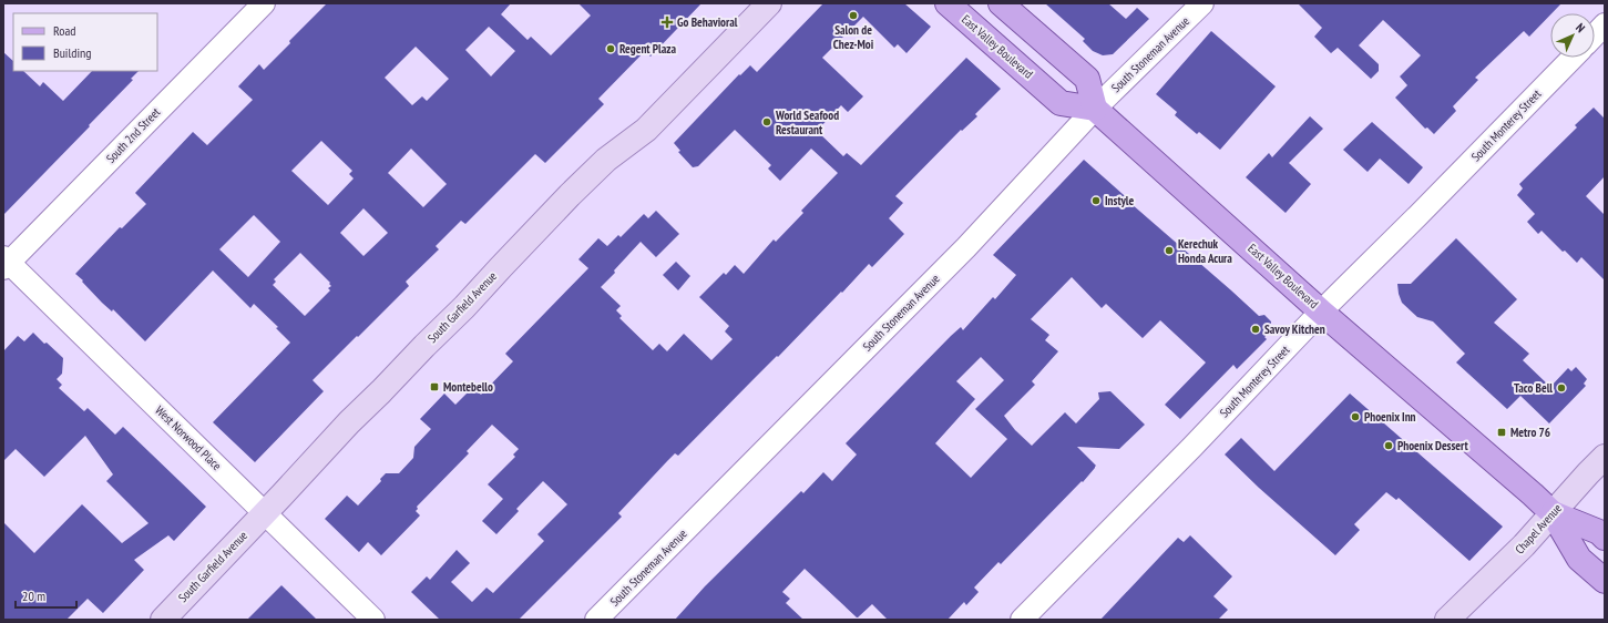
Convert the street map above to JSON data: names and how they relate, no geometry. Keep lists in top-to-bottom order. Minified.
{"streets":{"main road":["East Valley Boulevard","South Garfield Avenue","Chapel Avenue"],"street":["South Stoneman Avenue","South Monterey Street","South 2nd Street","West Norwood Place"]},"crossings":[["East Valley Boulevard","South Stoneman Avenue"],["East Valley Boulevard","South Monterey Street"],["East Valley Boulevard","Chapel Avenue"],["South 2nd Street","West Norwood Place"],["South Garfield Avenue","West Norwood Place"]],"places":{"other":["Salon de Chez-Moi","Regent Plaza","World Seafood Restaurant","Instyle","Kerechuk Honda Acura","Savoy Kitchen","Taco Bell","Phoenix Inn","Phoenix Dessert"],"health":["Go Behavioral"],"transit":["Montebello","Metro 76"]},"legend":["Road","Building"],"scale_bar":"20 m","north":"top right"}
